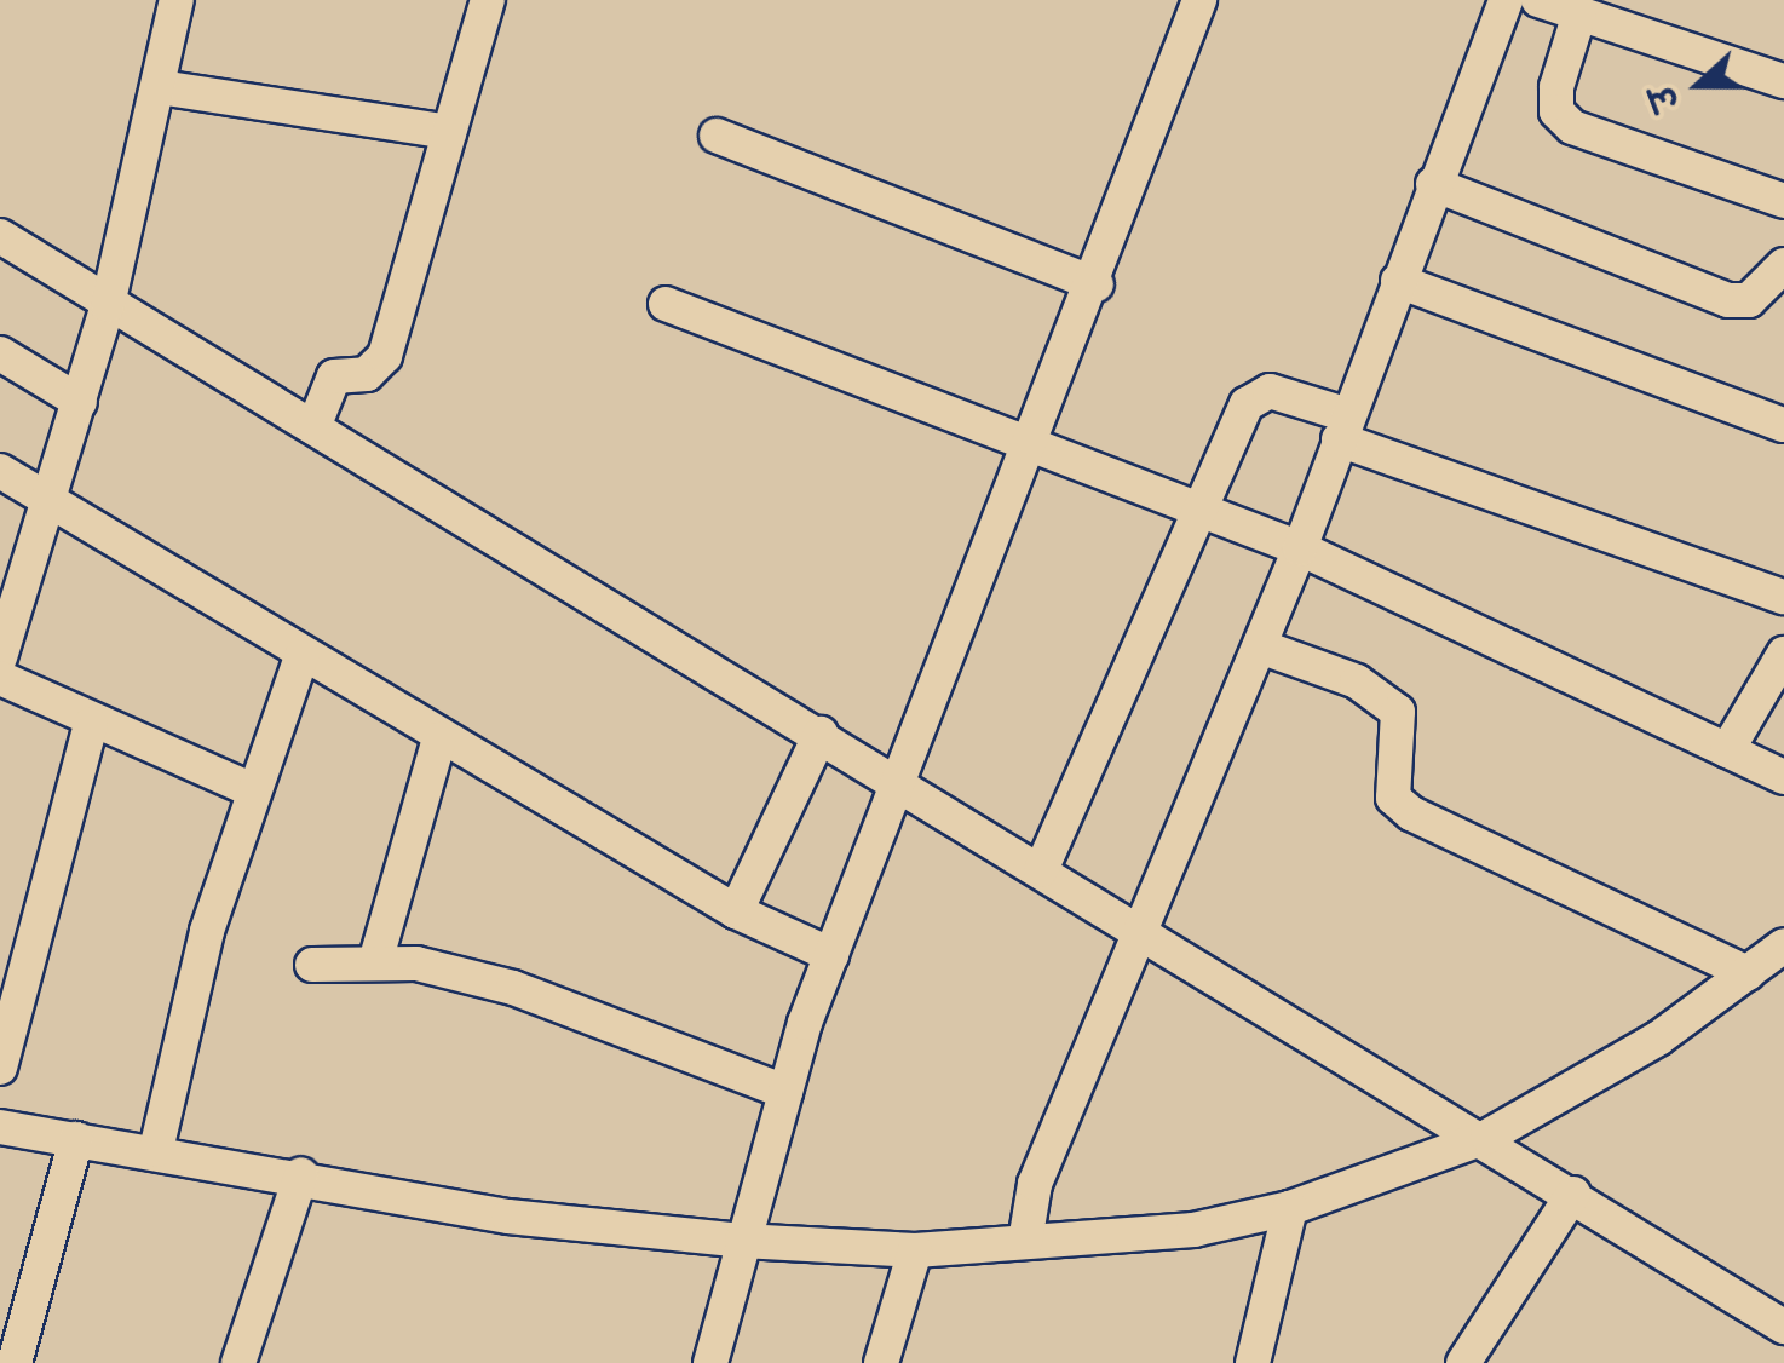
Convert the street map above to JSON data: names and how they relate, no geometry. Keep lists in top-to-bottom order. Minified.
{"north":"left"}
